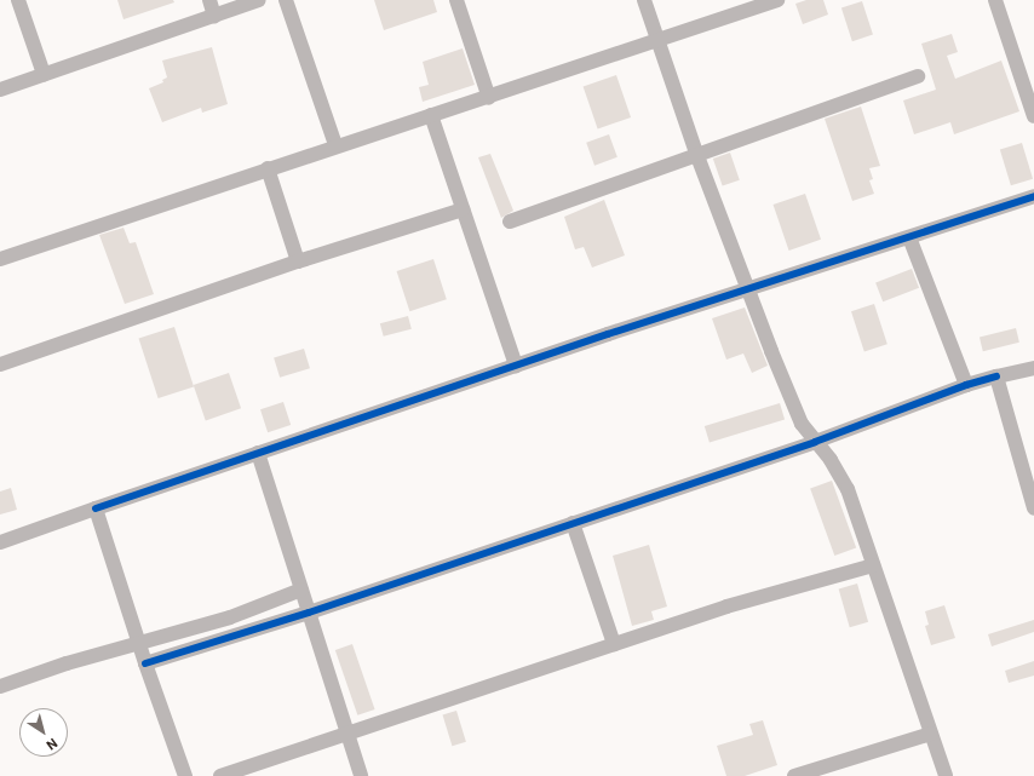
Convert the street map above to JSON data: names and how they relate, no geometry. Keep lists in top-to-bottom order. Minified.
{"north":"bottom right"}
